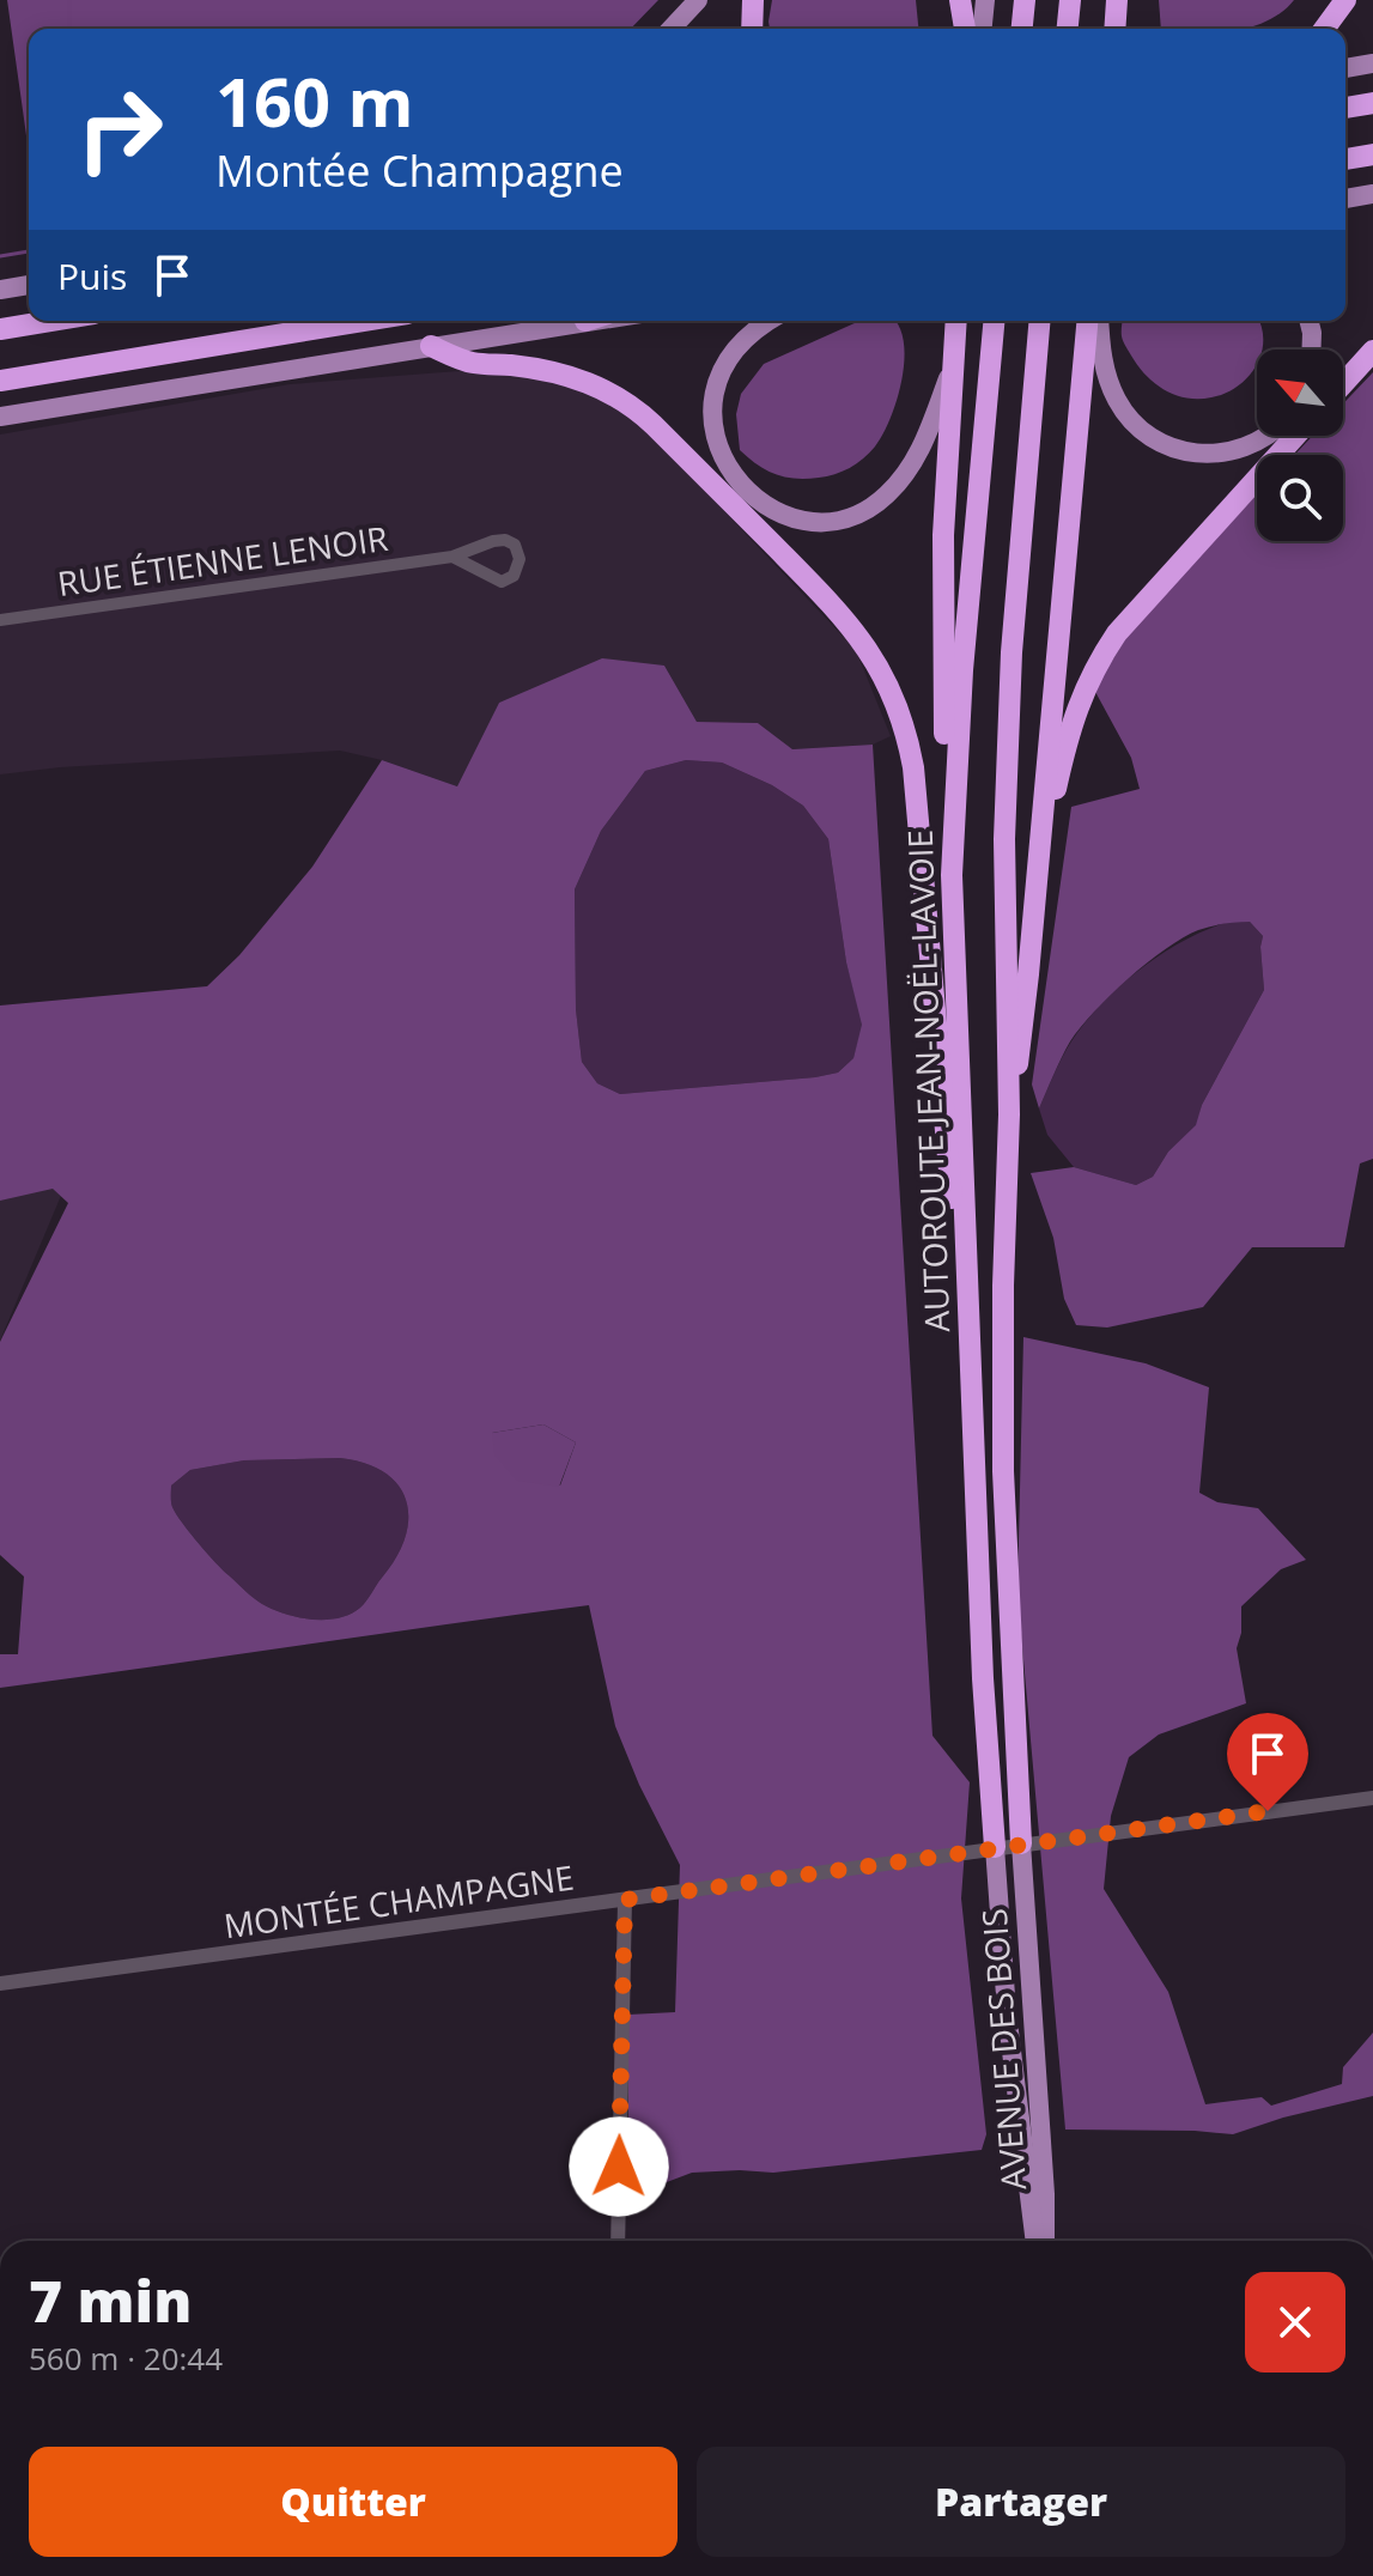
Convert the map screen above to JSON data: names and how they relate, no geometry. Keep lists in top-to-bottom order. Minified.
{"streets":{"highway":["AUTOROUTE JEAN-NOËL-LAVOIE"],"main road":["AVENUE DES BOIS"],"street":["RUE ÉTIENNE LENOIR","MONTÉE CHAMPAGNE"]},"crossings":[["AUTOROUTE JEAN-NOËL-LAVOIE","MONTÉE CHAMPAGNE"],["AUTOROUTE JEAN-NOËL-LAVOIE","AVENUE DES BOIS"],["MONTÉE CHAMPAGNE","AVENUE DES BOIS"]],"north":"top left","page":{"turn":["160 m","Montée Champagne"],"then":"Puis","heading":["7 min","560 m · 20:44"],"buttons":["Quitter","Partager"]}}
